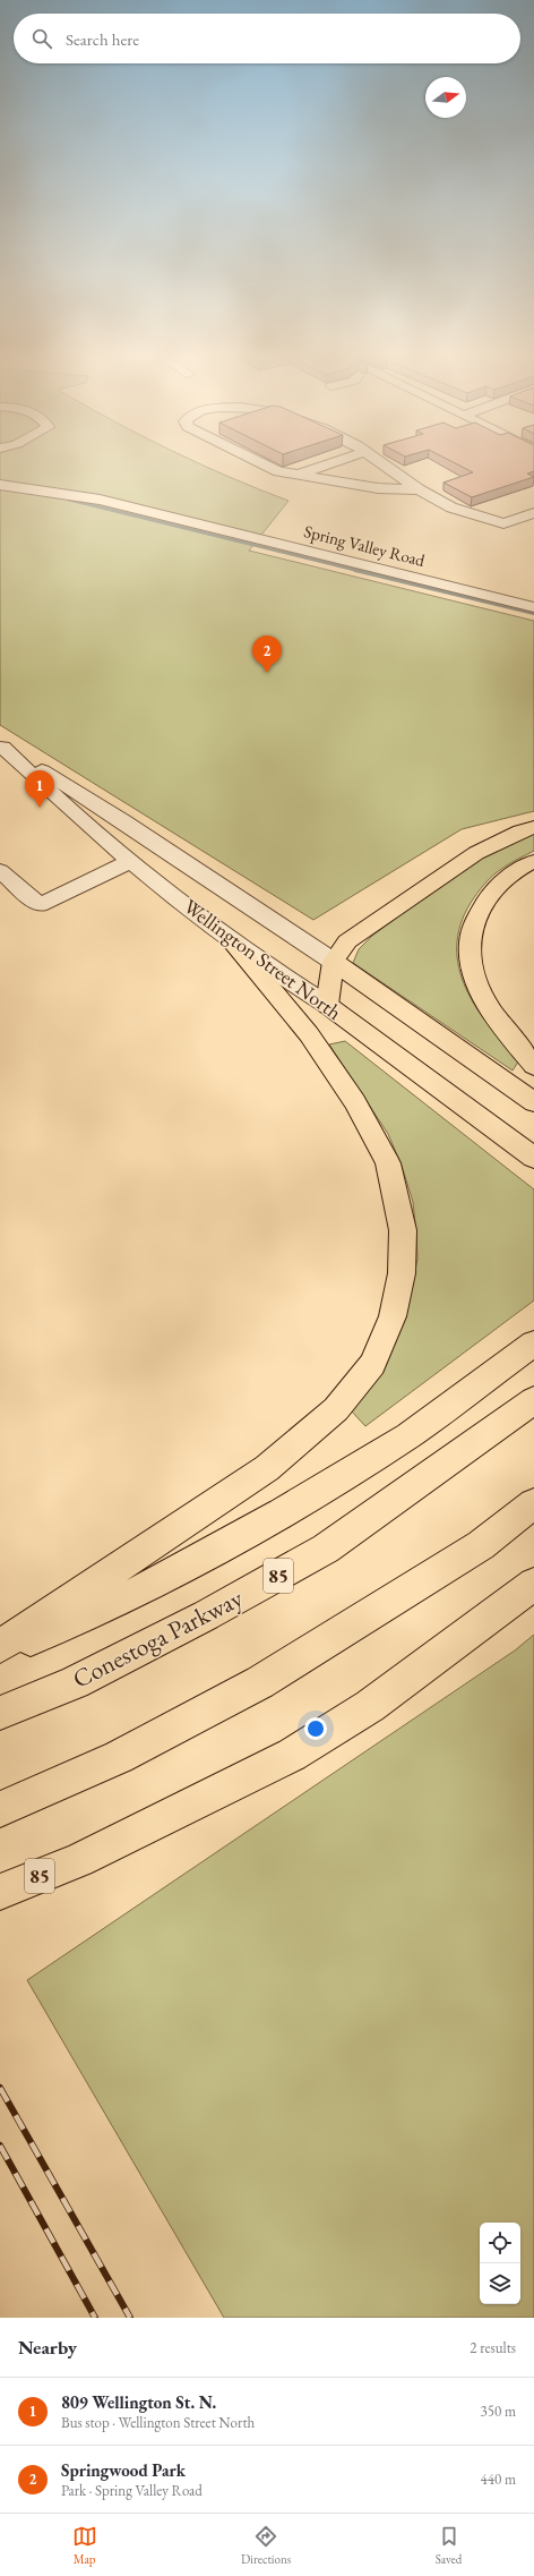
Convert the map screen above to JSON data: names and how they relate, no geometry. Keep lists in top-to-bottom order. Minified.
{"streets":{"main road":["Wellington Street North","85","Conestoga Parkway"],"street":["Spring Valley Road"]},"north":"right","page":{"search":"Search here","pins":["2","1"],"heading":["Nearby","2 results"],"list":[{"mark":"1","name":"809 Wellington St. N.","note":"Bus stop · Wellington Street North","value":"350 m"},{"mark":"2","name":"Springwood Park","note":"Park · Spring Valley Road","value":"440 m"}],"nav":["Map","Directions","Saved"]}}
